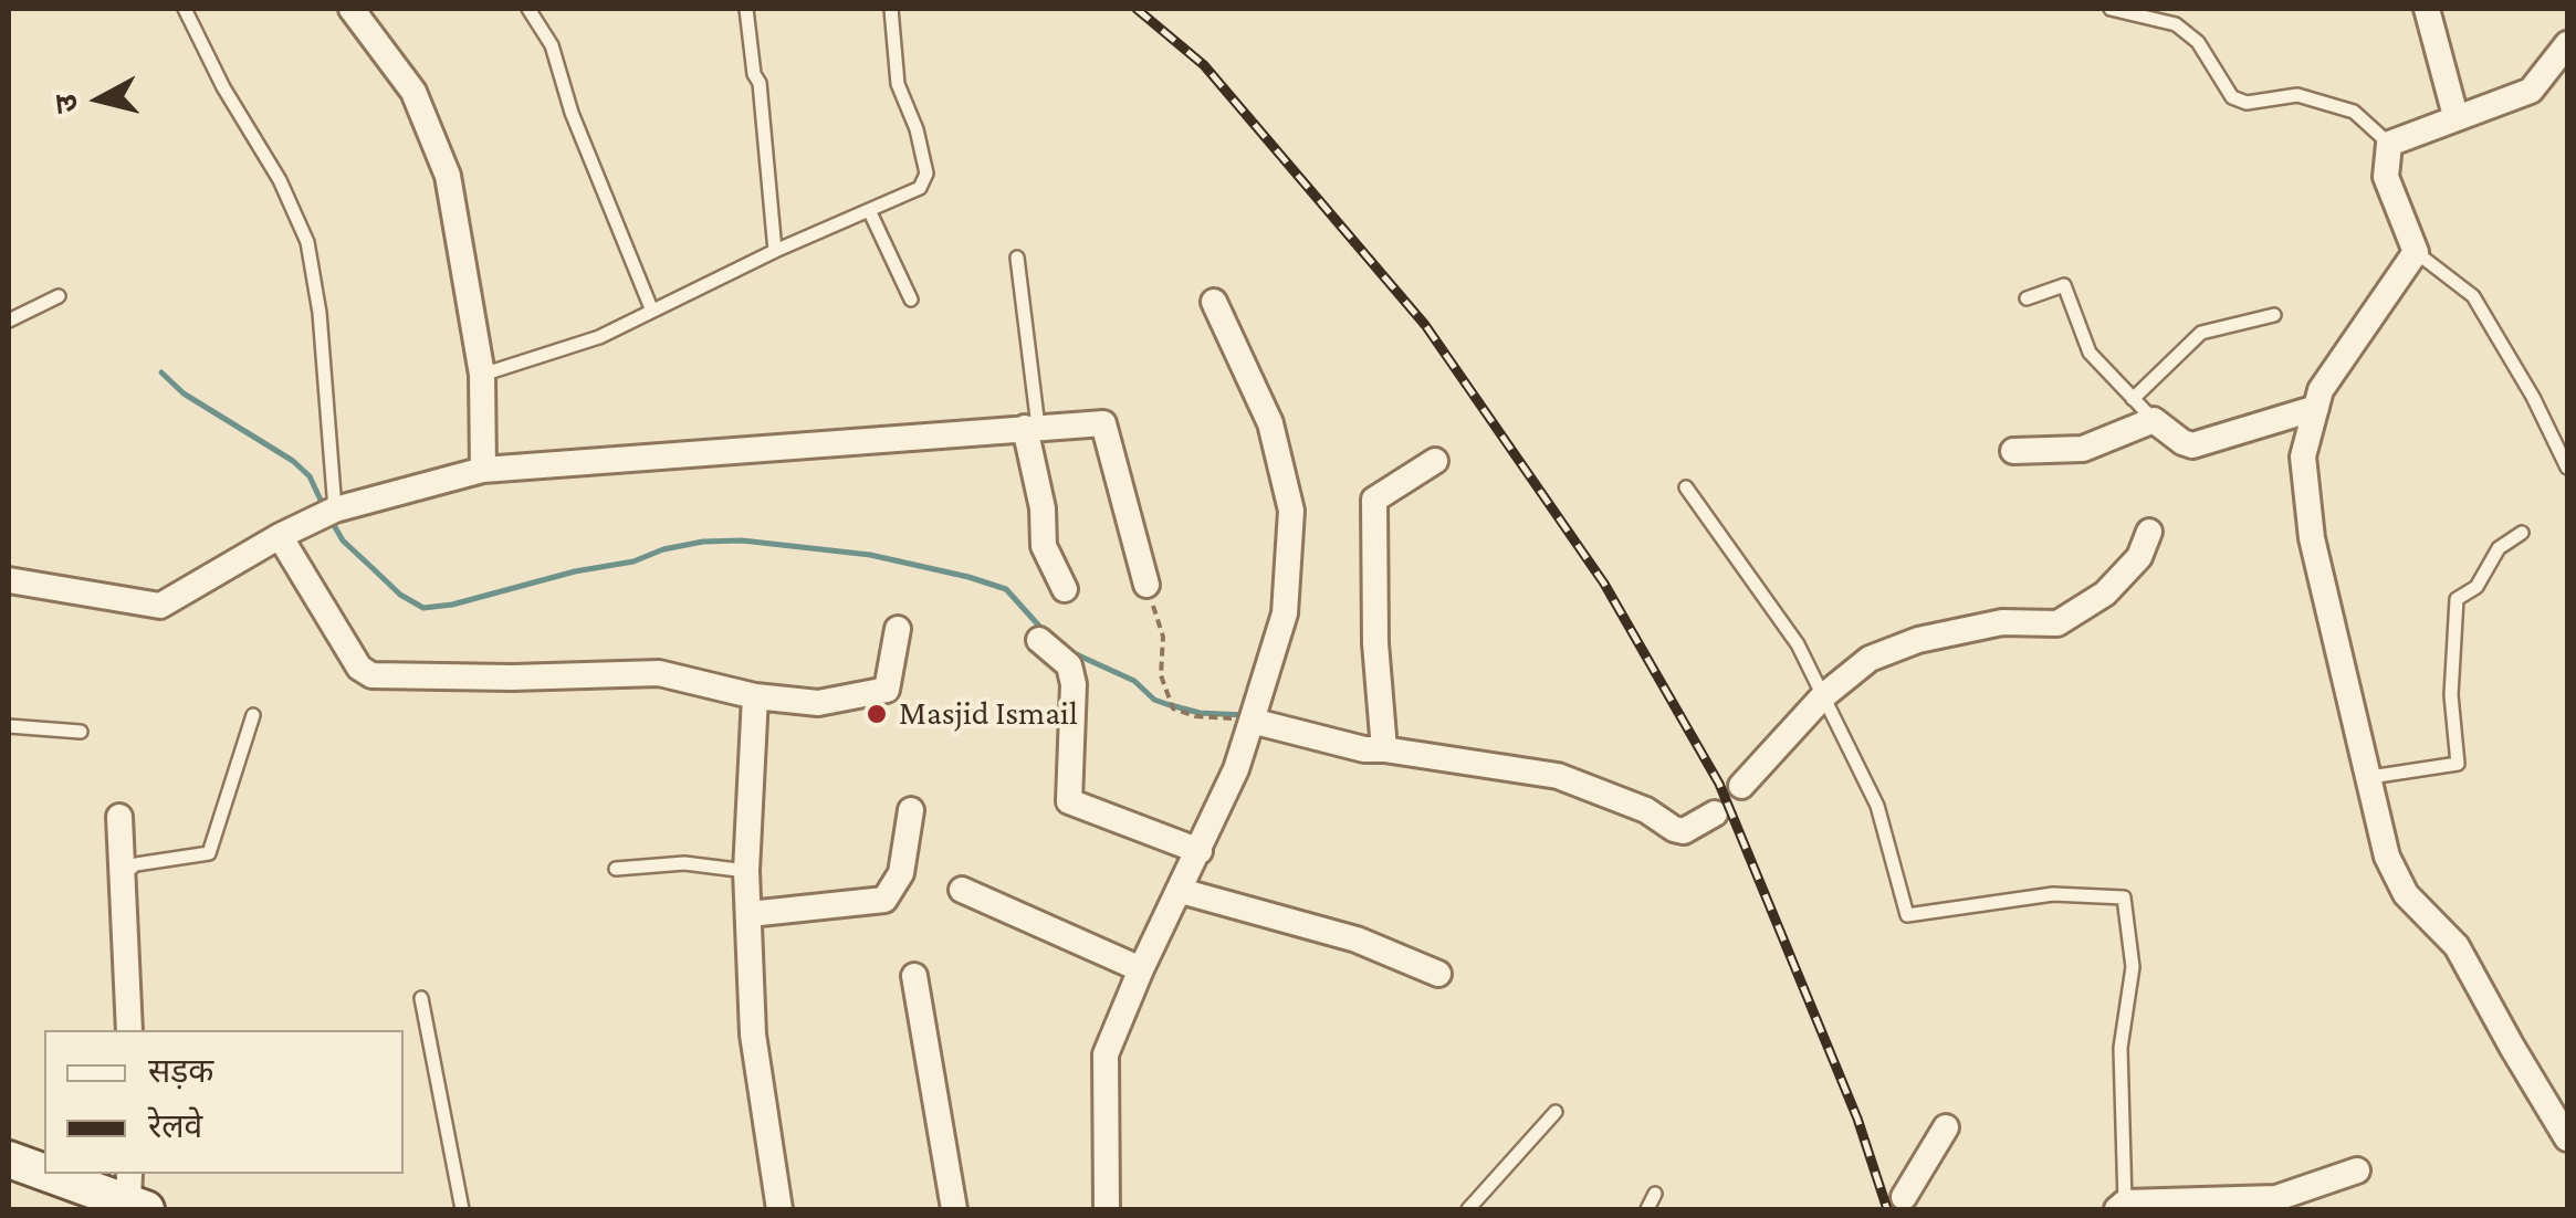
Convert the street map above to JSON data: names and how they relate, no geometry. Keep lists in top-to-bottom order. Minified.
{"places":["Masjid Ismail"],"legend":["सड़क","रेलवे"],"north":"left"}
